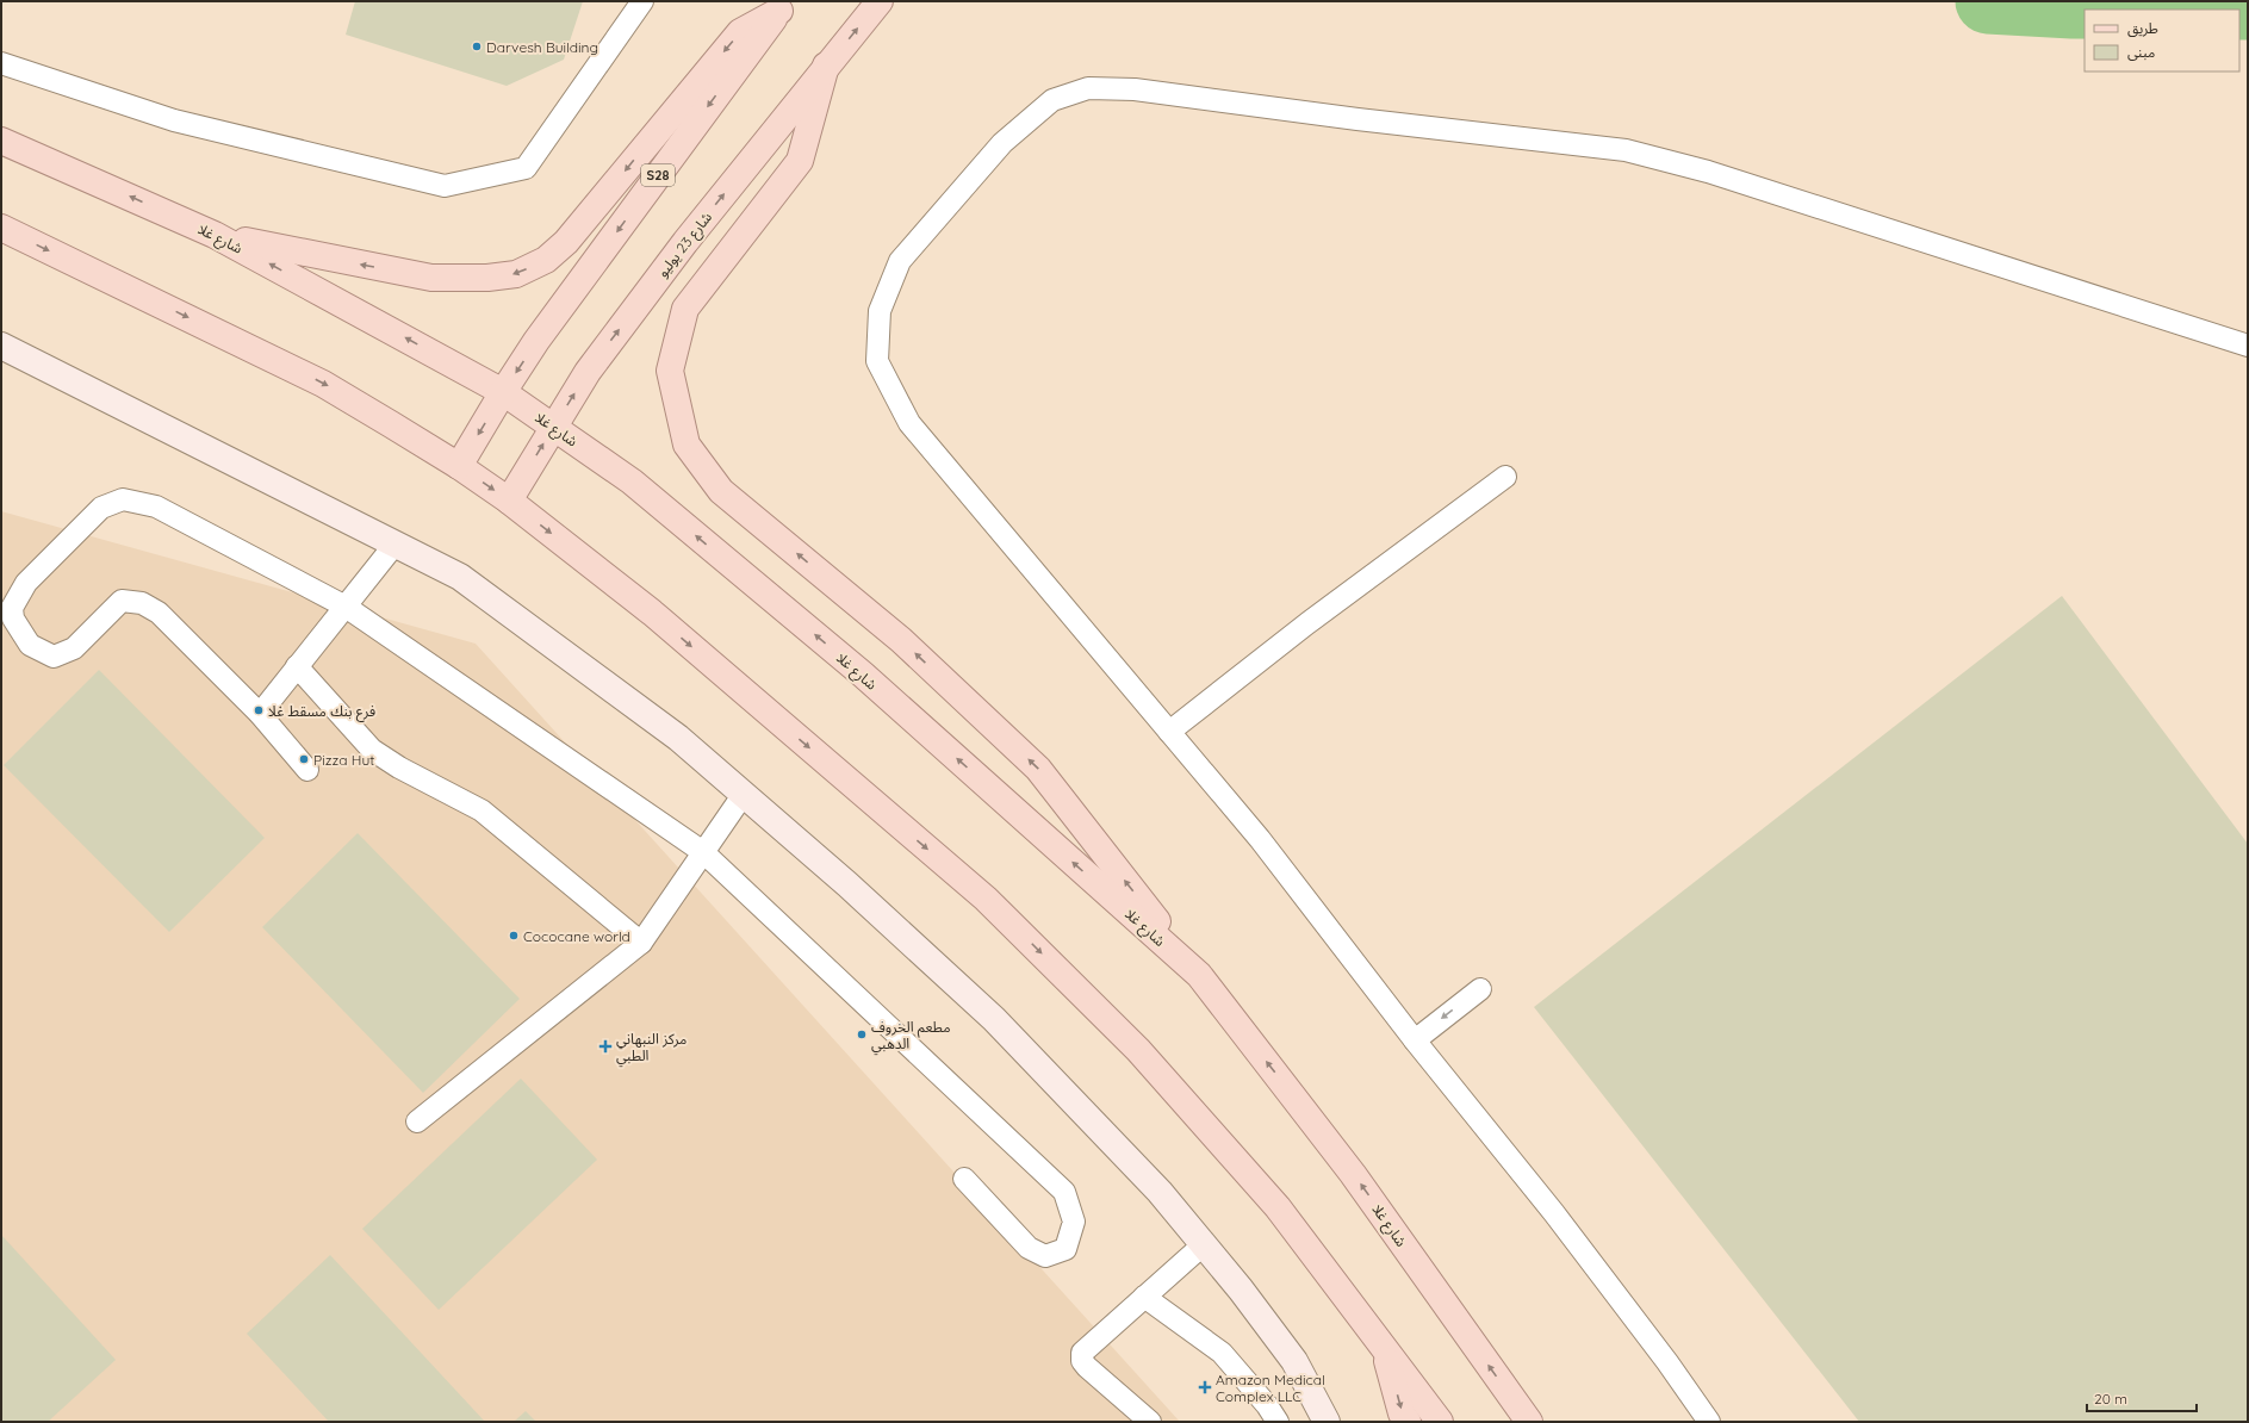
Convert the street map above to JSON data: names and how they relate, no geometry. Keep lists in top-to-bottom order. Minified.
{"streets":{"main road":["S28","شارع غلا","شارع 23 يوليو"]},"crossings":[["S28","شارع غلا"],["شارع غلا","شارع 23 يوليو"]],"places":{"other":["Darvesh Building","فرع بنك مسقط غلا","Pizza Hut","Cococane world","مطعم الخروف الدهبي"],"health":["مركز النبهاني الطبي","Amazon Medical Complex LLC"]},"legend":["طريق","مبنى"],"scale_bar":"20 m"}
